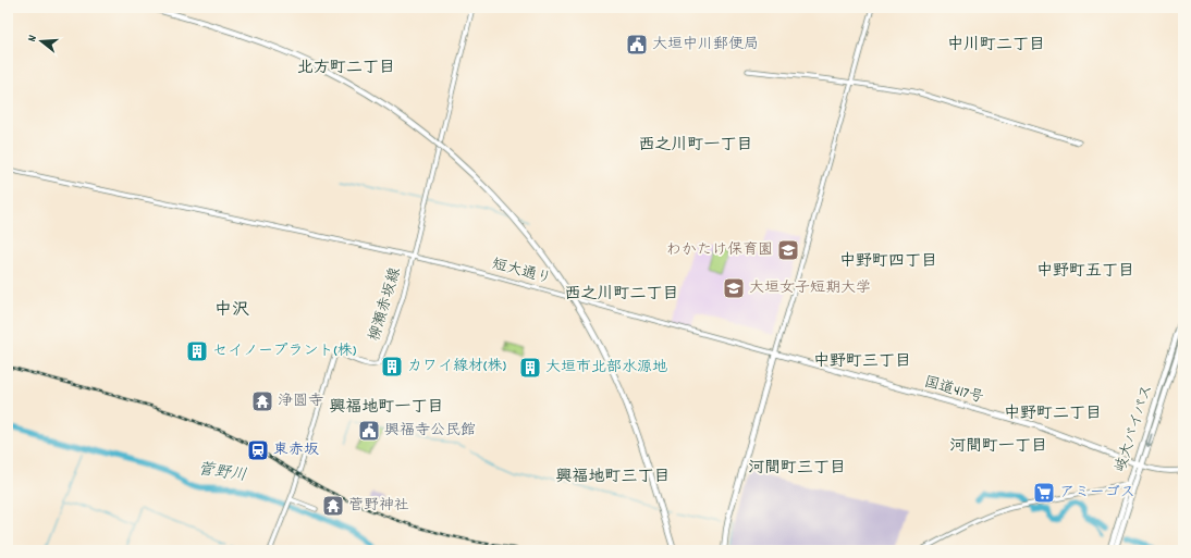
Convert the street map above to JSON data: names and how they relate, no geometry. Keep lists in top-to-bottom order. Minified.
{"streets":{"highway":["国道417号","岐大バイパス"],"street":["短大通り","柳瀬赤坂線"]},"crossings":[["短大通り","柳瀬赤坂線"],["短大通り","国道417号"],["国道417号","岐大バイパス"]],"districts":["中川町二丁目","北方町二丁目","西之川町一丁目","中野町四丁目","中野町五丁目","西之川町二丁目","中沢","中野町三丁目","興福地町一丁目","中野町二丁目","河間町一丁目","河間町三丁目","興福地町三丁目"],"water":["菅野川"],"places":{"public building":["大垣中川郵便局","興福寺公民館"],"school or university":["わかたけ保育園","大垣女子短期大学"],"building":["セイノープラント(株)","カワイ線材(株)","大垣市北部水源地"],"temple":["浄圓寺","菅野神社"],"station":["東赤坂"],"supermarket":["アミーゴス"]},"north":"left"}
